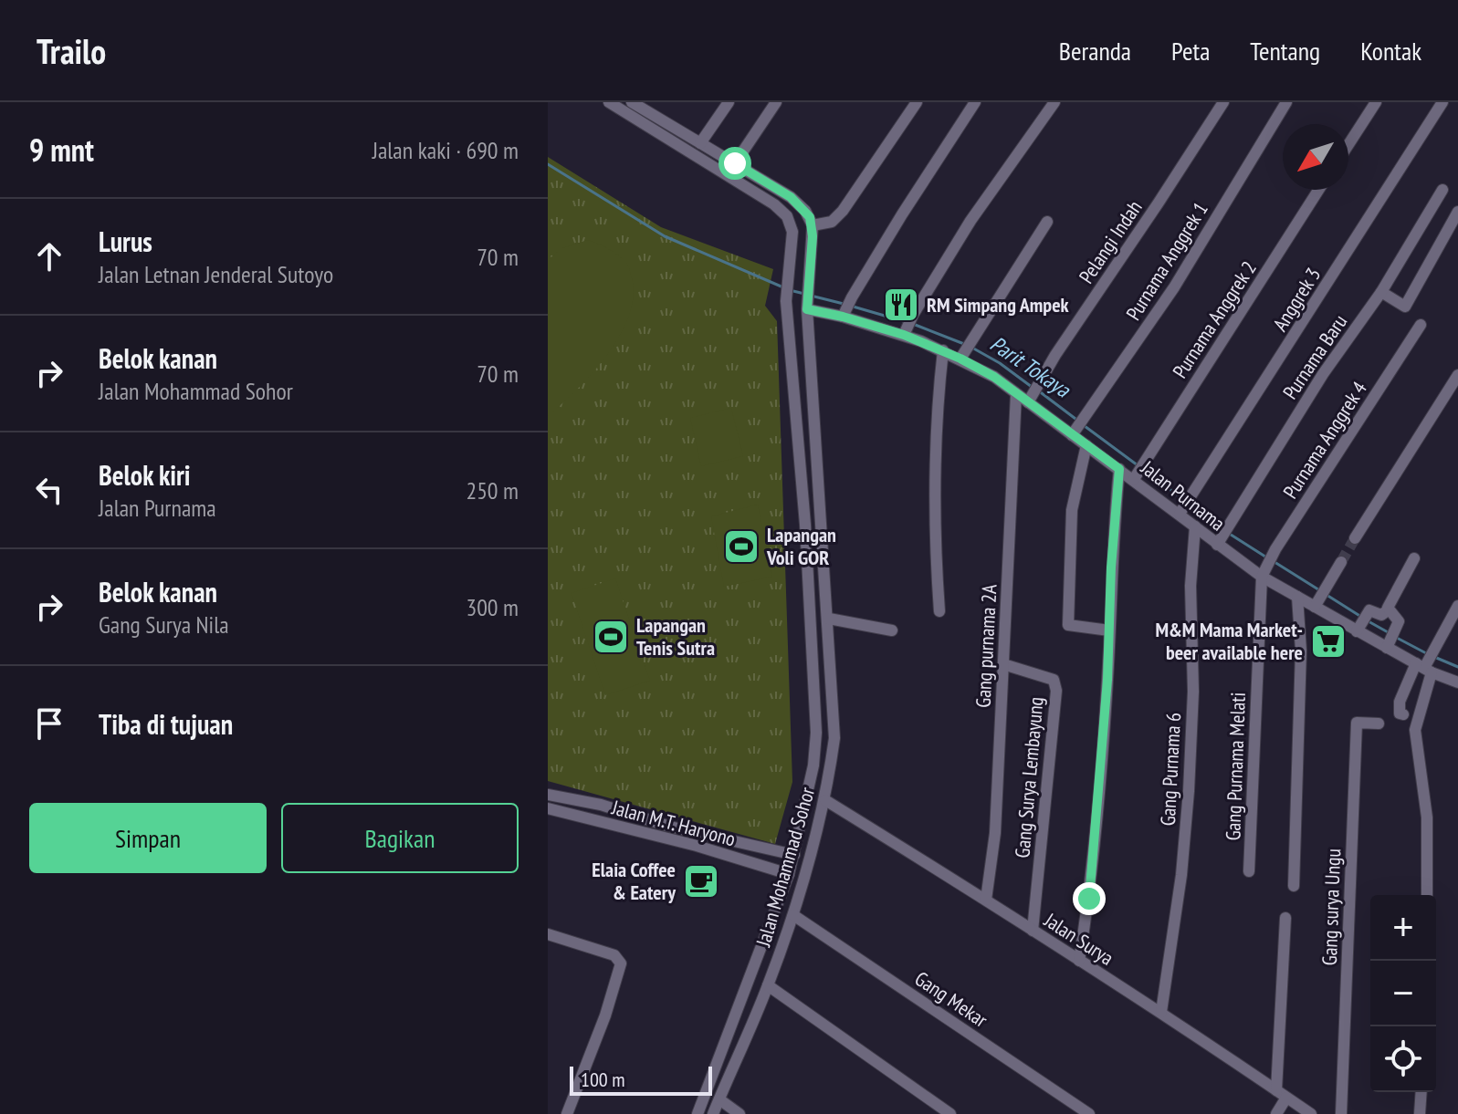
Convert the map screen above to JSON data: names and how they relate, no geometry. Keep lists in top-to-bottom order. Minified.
{"streets":{"street":["Pelangi Indah","Purnama Anggrek 1","Anggrek 3","Purnama Anggrek 2","Purnama Baru","Purnama Anggrek 4","Jalan Purnama","Gang purnama 2A","Gang Purnama Melati","Gang Purnama 6","Gang Surya Lembayung","Jalan M.T. Haryono","Jalan Mohammad Sohor","Gang surya Ungu","Jalan Surya","Gang Mekar"]},"crossings":[["Pelangi Indah","Jalan Purnama"],["Purnama Anggrek 1","Jalan Purnama"],["Anggrek 3","Jalan Purnama"],["Purnama Anggrek 2","Jalan Purnama"],["Purnama Baru","Jalan Purnama"],["Purnama Anggrek 4","Jalan Purnama"],["Purnama Anggrek 4","Gang Purnama Melati"],["Jalan Purnama","Gang purnama 2A"],["Jalan Purnama","Gang Purnama Melati"],["Jalan Purnama","Gang Purnama 6"],["Jalan Purnama","Jalan Mohammad Sohor"],["Gang purnama 2A","Gang Surya Lembayung"],["Gang purnama 2A","Jalan Surya"],["Gang Purnama 6","Jalan Surya"],["Gang Surya Lembayung","Jalan Surya"],["Jalan M.T. Haryono","Jalan Mohammad Sohor"],["Jalan Mohammad Sohor","Jalan Surya"],["Jalan Mohammad Sohor","Gang Mekar"]],"water":["Parit Tokaya"],"places":{"restaurant":["RM Simpang Ampek"],"sports":["Lapangan Voli GOR","Lapangan Tenis Sutra"],"supermarket":["M&M Mama Market- beer available here"],"cafe":["Elaia Coffee & Eatery"]},"scale_bar":"100 m","north":"bottom left","page":{"header":"Trailo","nav":["Beranda","Peta","Tentang","Kontak"],"heading":["9 mnt","Jalan kaki · 690 m"],"list":[["Lurus","Jalan Letnan Jenderal Sutoyo","70 m"],["Belok kanan","Jalan Mohammad Sohor","70 m"],["Belok kiri","Jalan Purnama","250 m"],["Belok kanan","Gang Surya Nila","300 m"],"Tiba di tujuan"],"buttons":["Simpan","Bagikan"],"map_buttons":["+","−"],"scale":"100 m"}}
